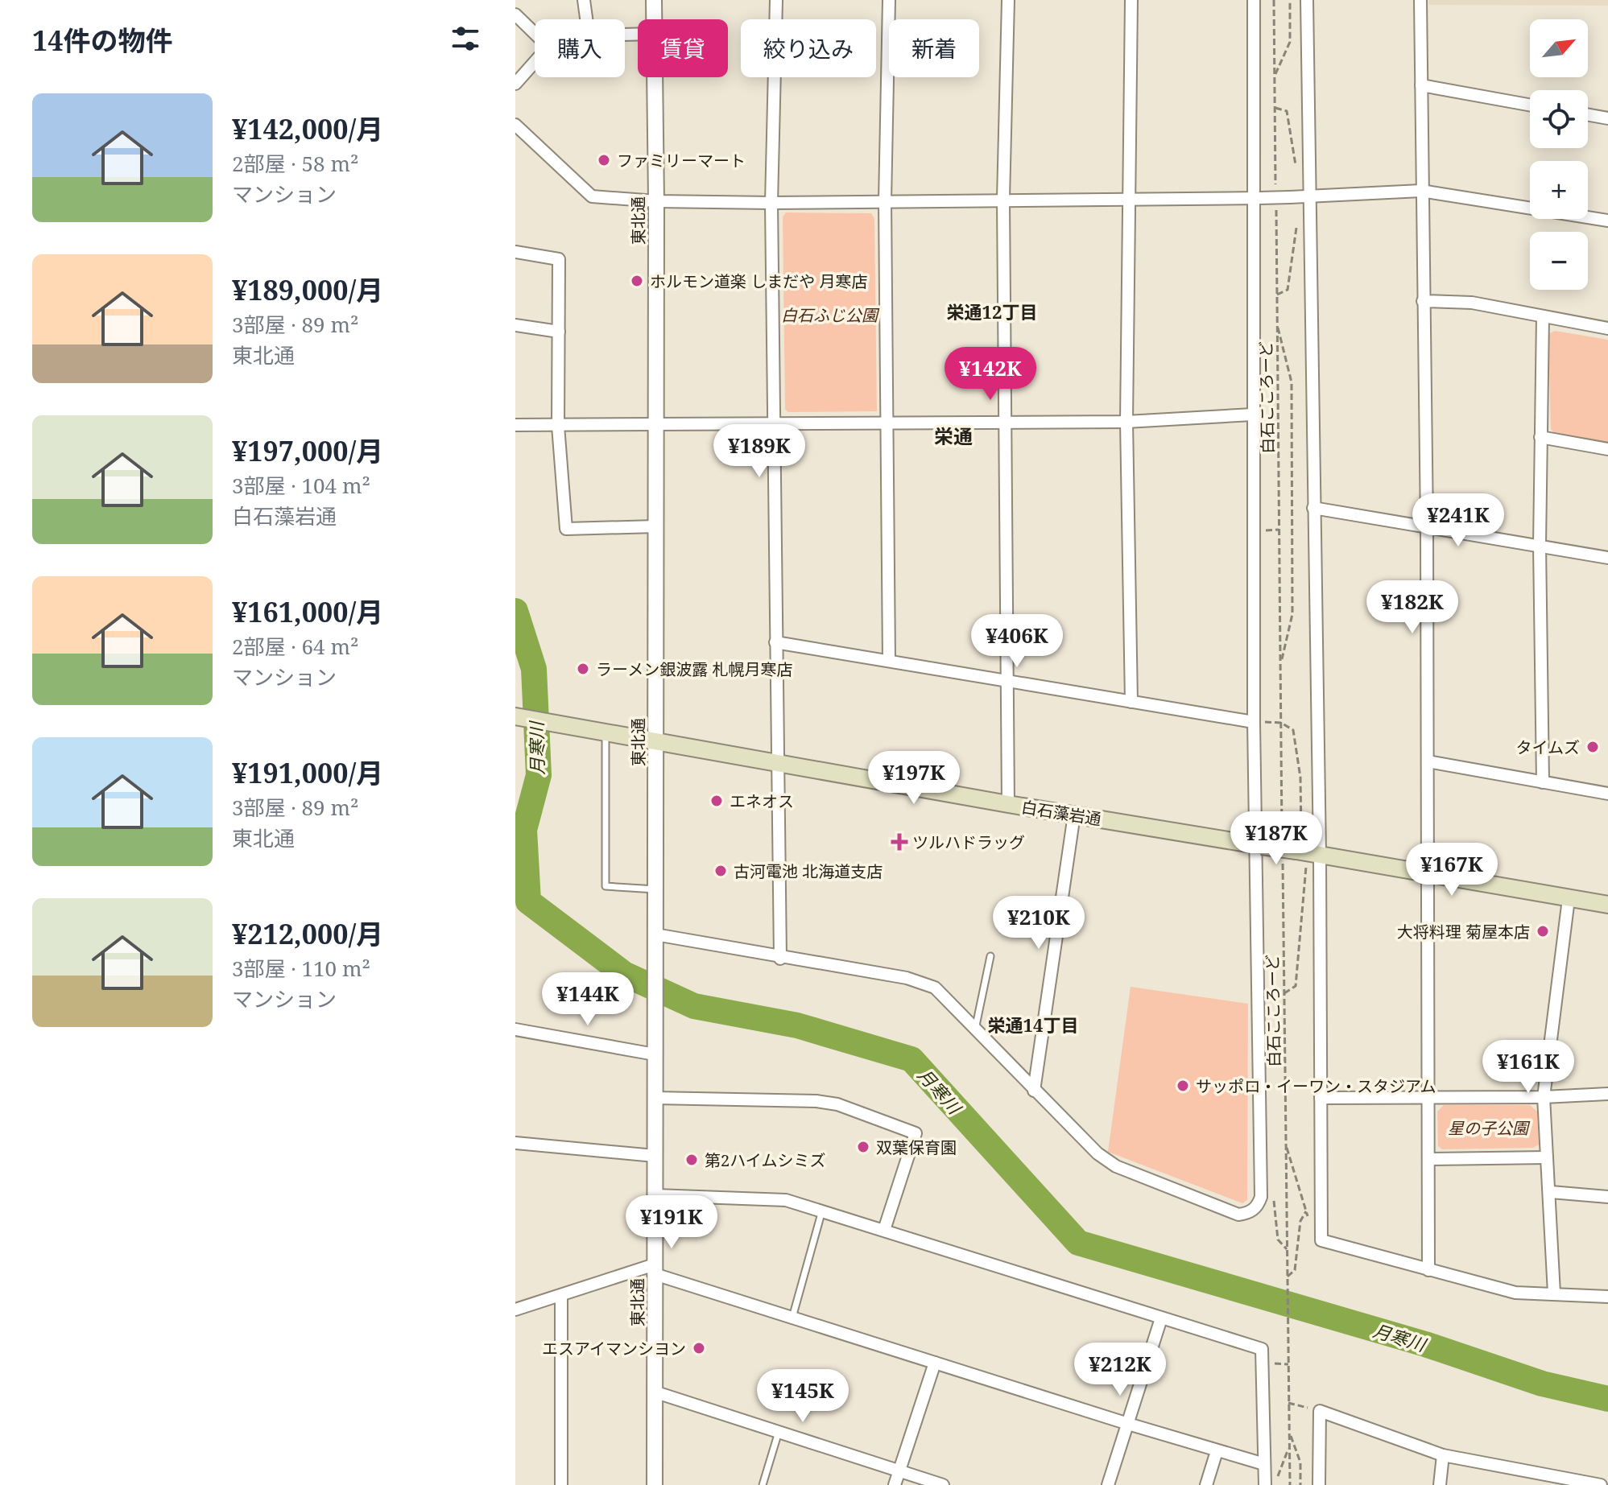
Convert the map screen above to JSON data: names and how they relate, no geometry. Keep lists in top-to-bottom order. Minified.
{"streets":{"main road":["白石藻岩通"],"street":["東北通"],"path":["白石こころーど"]},"crossings":[["東北通","白石藻岩通"],["白石こころーど","白石藻岩通"]],"districts":["栄通12丁目","栄通","栄通14丁目"],"water":["月寒川"],"parks":["白石ふじ公園","星の子公園"],"places":{"other":["ファミリーマート","ホルモン道楽 しまだや 月寒店","ラーメン銀波露 札幌月寒店","タイムズ","エネオス","古河電池 北海道支店","大将料理 菊屋本店","サッポロ・イーワン・スタジアム","双葉保育園","第2ハイムシミズ","エスアイマンシヨン"],"health":["ツルハドラッグ"]},"north":"top right","page":{"heading":"14件の物件","map_buttons":["+","−"],"chip":["購入","賃貸","絞り込み","新着"],"list":[{"name":"¥142,000/月","note":"2部屋 · 58 m² · マンション"},{"name":"¥189,000/月","note":"3部屋 · 89 m² · 東北通"},{"name":"¥197,000/月","note":"3部屋 · 104 m² · 白石藻岩通"},{"name":"¥161,000/月","note":"2部屋 · 64 m² · マンション"},{"name":"¥191,000/月","note":"3部屋 · 89 m² · 東北通"},{"name":"¥212,000/月","note":"3部屋 · 110 m² · マンション"}],"price":["¥142K","¥189K","¥241K","¥182K","¥406K","¥197K","¥187K","¥167K","¥210K","¥144K","¥161K","¥191K","¥212K","¥145K"]}}
